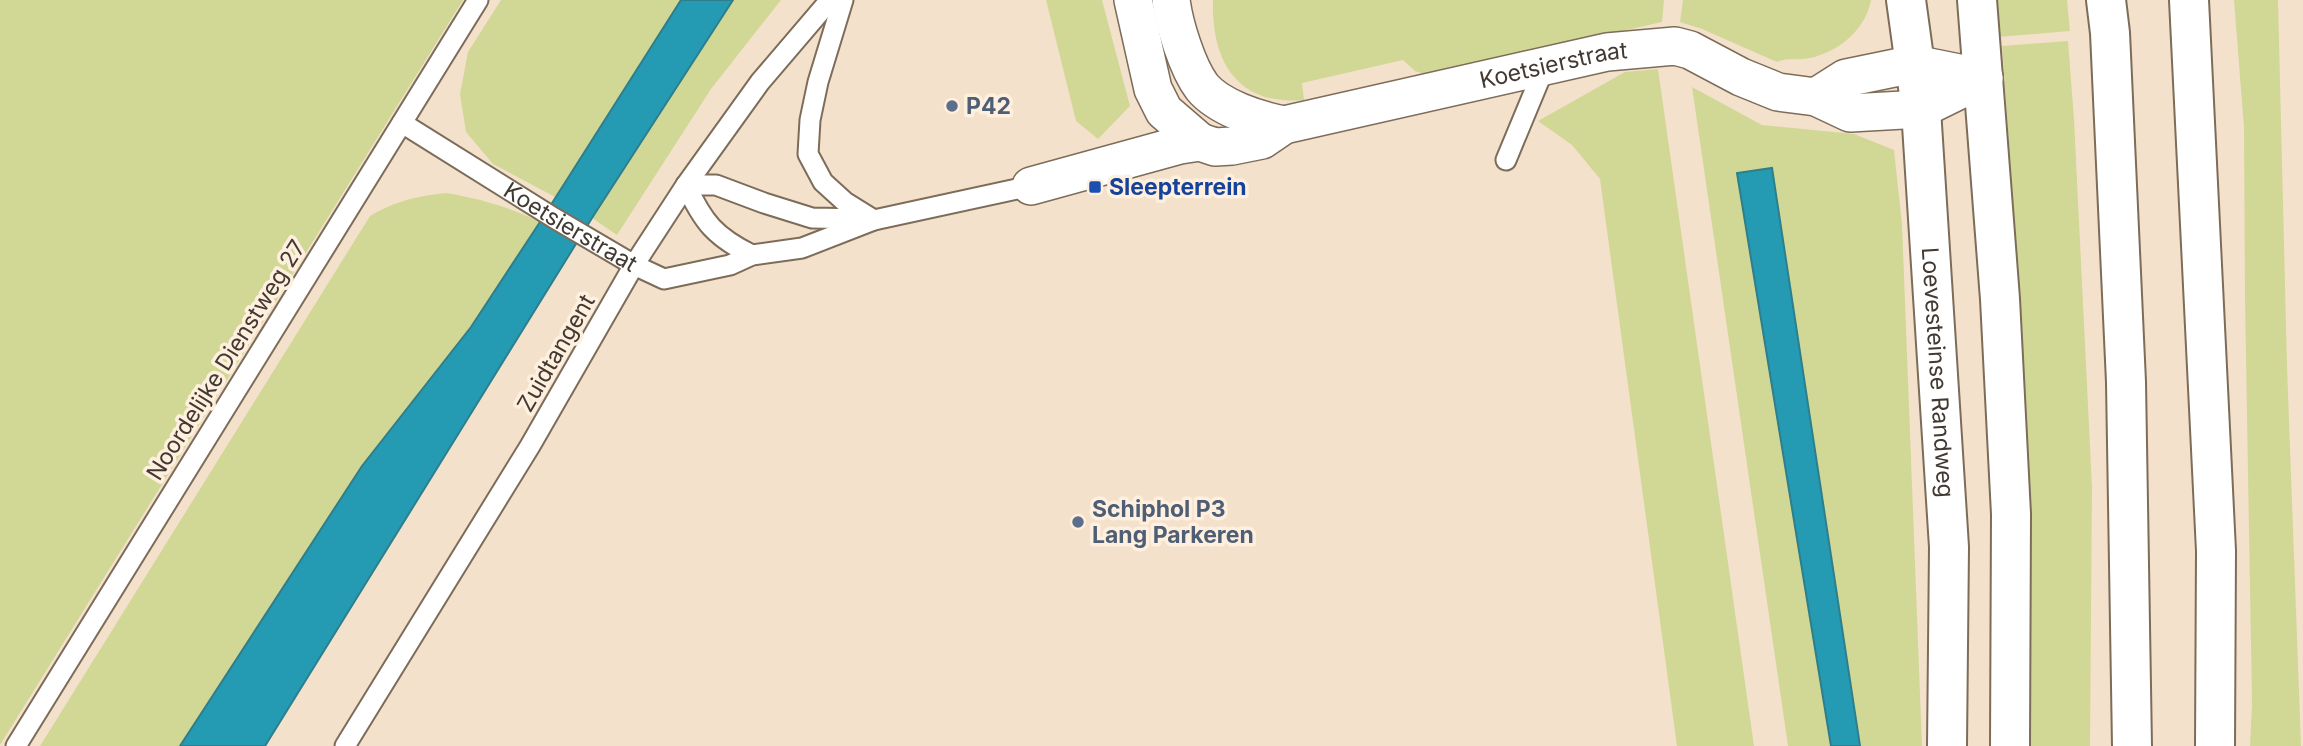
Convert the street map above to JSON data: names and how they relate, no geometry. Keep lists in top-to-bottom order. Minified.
{"streets":{"main road":["Loevesteinse Randweg"],"street":["Koetsierstraat"],"lane":["Zuidtangent","Noordelijke Dienstweg 27"]},"crossings":[["Koetsierstraat","Zuidtangent"],["Koetsierstraat","Noordelijke Dienstweg 27"],["Koetsierstraat","Loevesteinse Randweg"]],"places":{"other":["P42","Schiphol P3 Lang Parkeren"],"transit":["Sleepterrein"]}}
